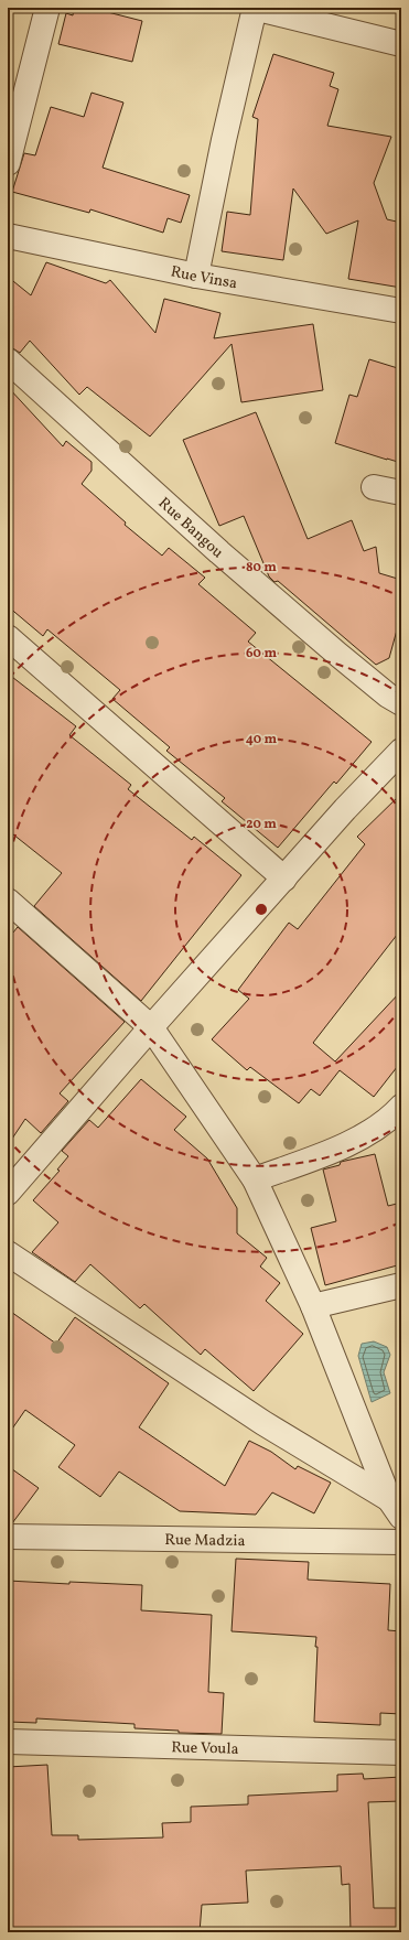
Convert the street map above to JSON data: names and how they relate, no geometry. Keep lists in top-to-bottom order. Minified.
{"streets":{"street":["Rue Vinsa","Rue Bangou","Rue Madzia","Rue Voula"]},"rings":["80 m","60 m","40 m","20 m"]}
